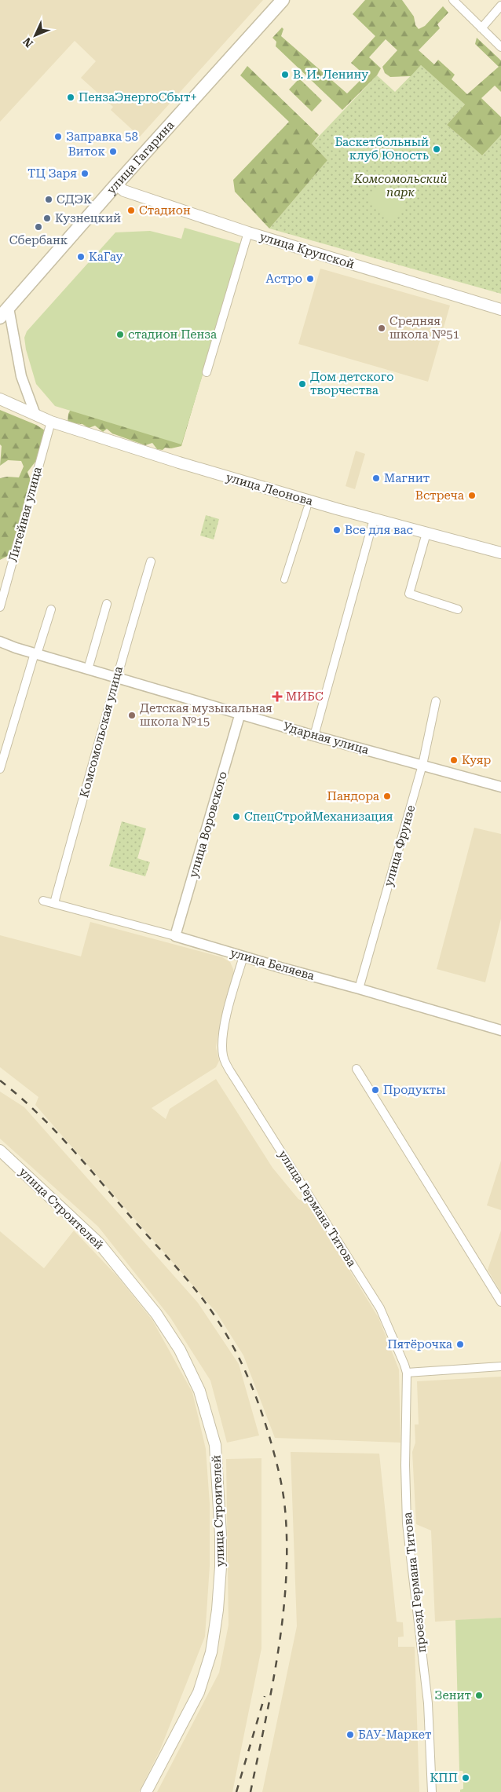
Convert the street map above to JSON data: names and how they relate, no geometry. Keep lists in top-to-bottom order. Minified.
{"streets":{"main road":["улица Гагарина","улица Крупской","улица Леонова","улица Строителей"],"street":["Литейная улица","Комсомольская улица","Ударная улица","улица Воровского","улица Фрунзе","улица Беляева","улица Германа Титова","проезд Германа Титова"]},"crossings":[["улица Гагарина","улица Крупской"],["улица Леонова","Литейная улица"],["Комсомольская улица","Ударная улица"],["Комсомольская улица","улица Беляева"],["Ударная улица","улица Воровского"],["Ударная улица","улица Фрунзе"],["улица Воровского","улица Беляева"],["улица Фрунзе","улица Беляева"],["улица Беляева","улица Германа Титова"],["улица Германа Титова","проезд Германа Титова"]],"parks":["Комсомольский парк"],"places":{"other":["В. И. Ленину","ПензаЭнергоСбыт+","Заправка 58","Баскетбольный клуб Юность","Виток","ТЦ Заря","СДЭК","Стадион","Кузнецкий","Сбербанк","КаГау","Астро","Средняя школа №51","стадион Пенза","Дом детского творчества","Магнит","Встреча","Все для вас","Детская музыкальная школа №15","Куяр","Пандора","СпецСтройМеханизация","Продукты","Пятёрочка","Зенит","БАУ-Маркет","КПП"],"health":["МИБС"]},"north":"bottom left"}
